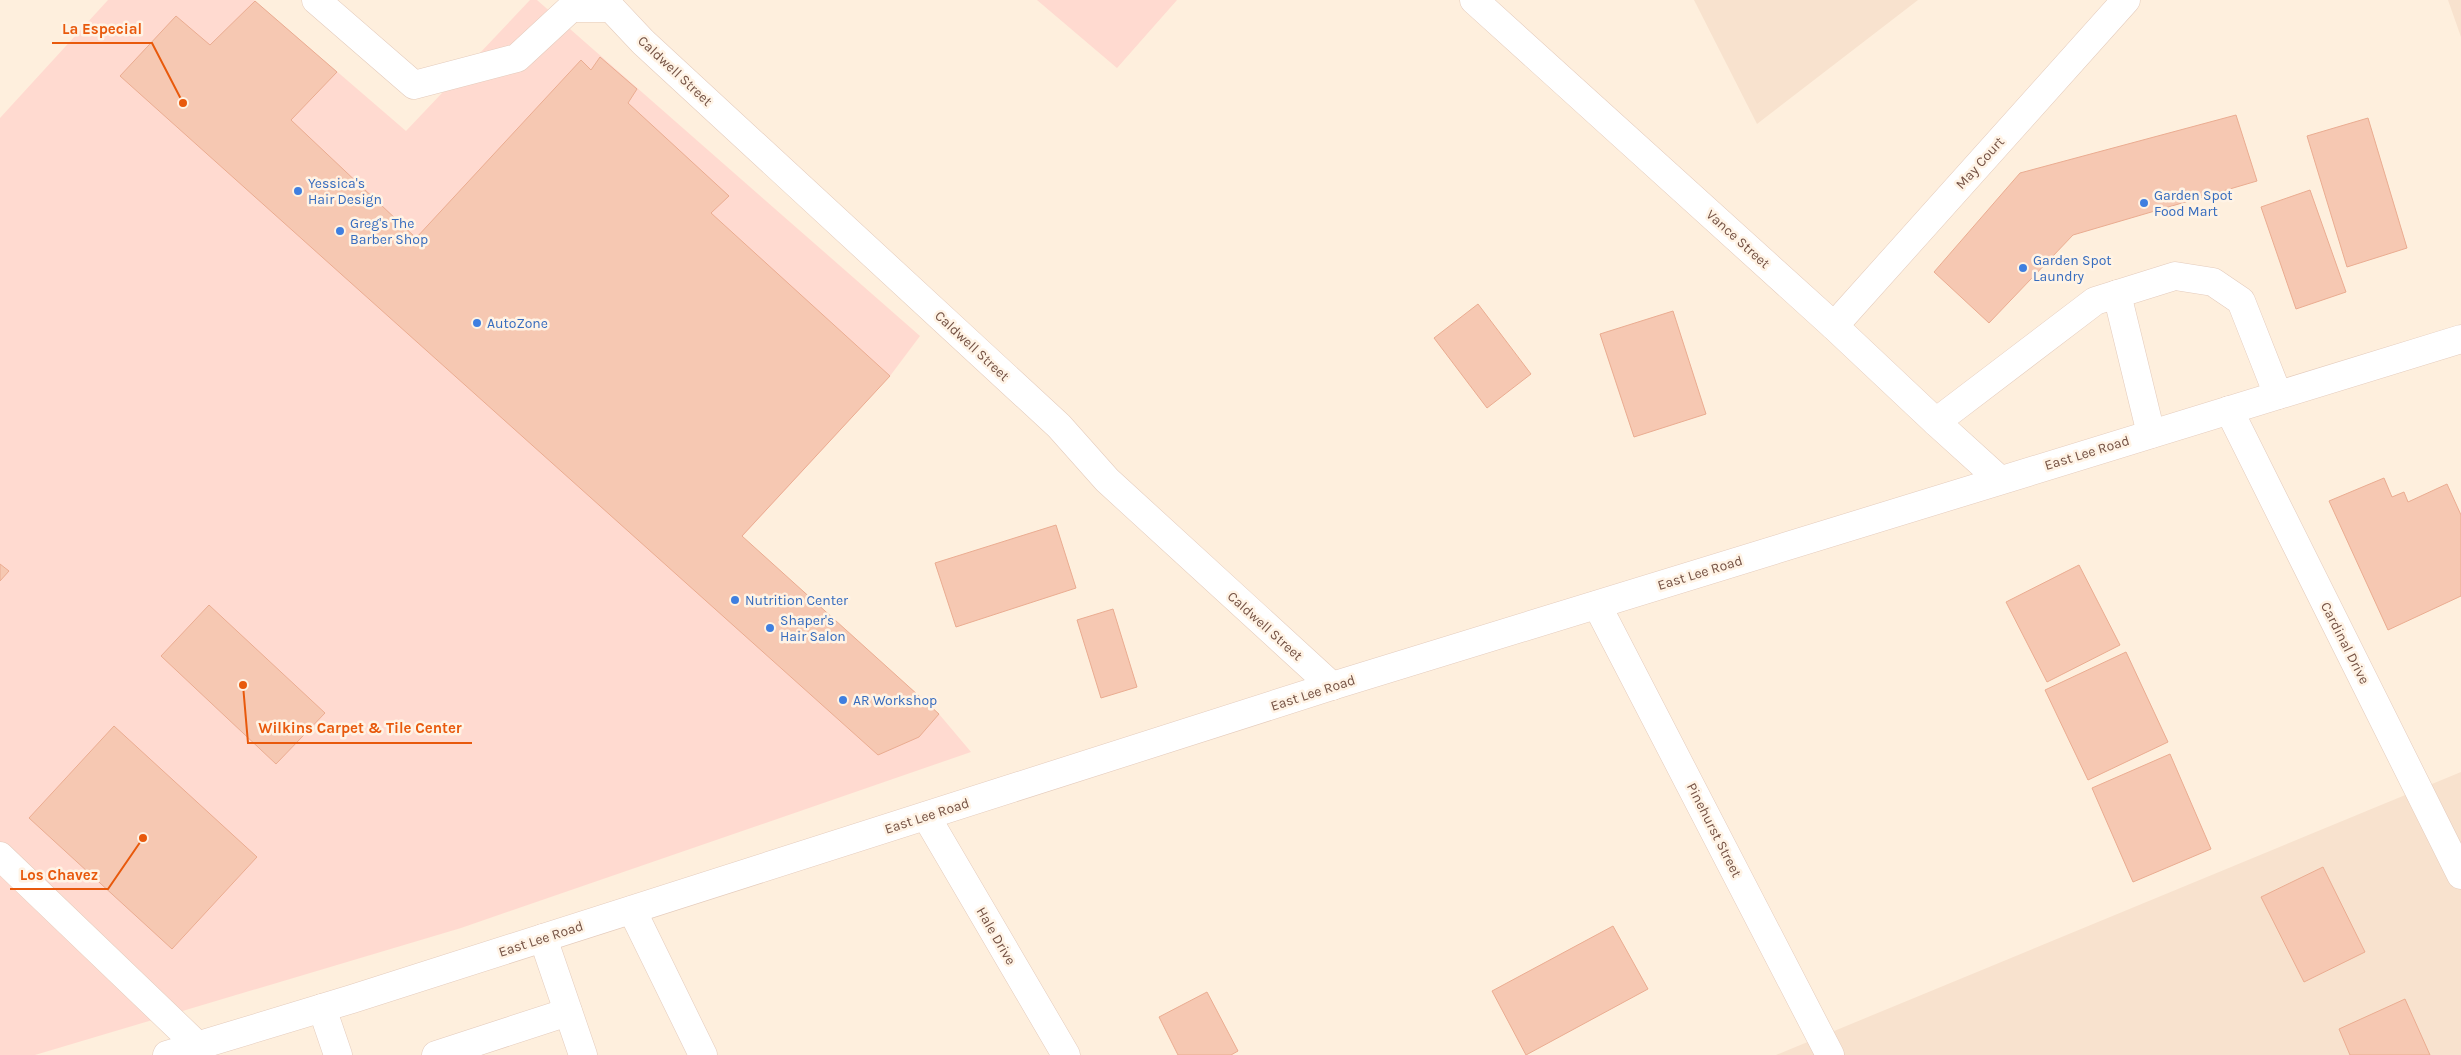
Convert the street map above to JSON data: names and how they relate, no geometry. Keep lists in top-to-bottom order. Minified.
{"streets":{"street":["Caldwell Street","May Court","Vance Street","East Lee Road","Cardinal Drive","Pinehurst Street","Hale Drive"]},"crossings":[["Caldwell Street","East Lee Road"],["May Court","Vance Street"],["Vance Street","East Lee Road"],["East Lee Road","Cardinal Drive"],["East Lee Road","Pinehurst Street"],["East Lee Road","Hale Drive"]],"places":["La Especial","Yessica's Hair Design","Garden Spot Food Mart","Greg's The Barber Shop","Garden Spot Laundry","AutoZone","Nutrition Center","Shaper's Hair Salon","Wilkins Carpet & Tile Center","AR Workshop","Los Chavez"]}
